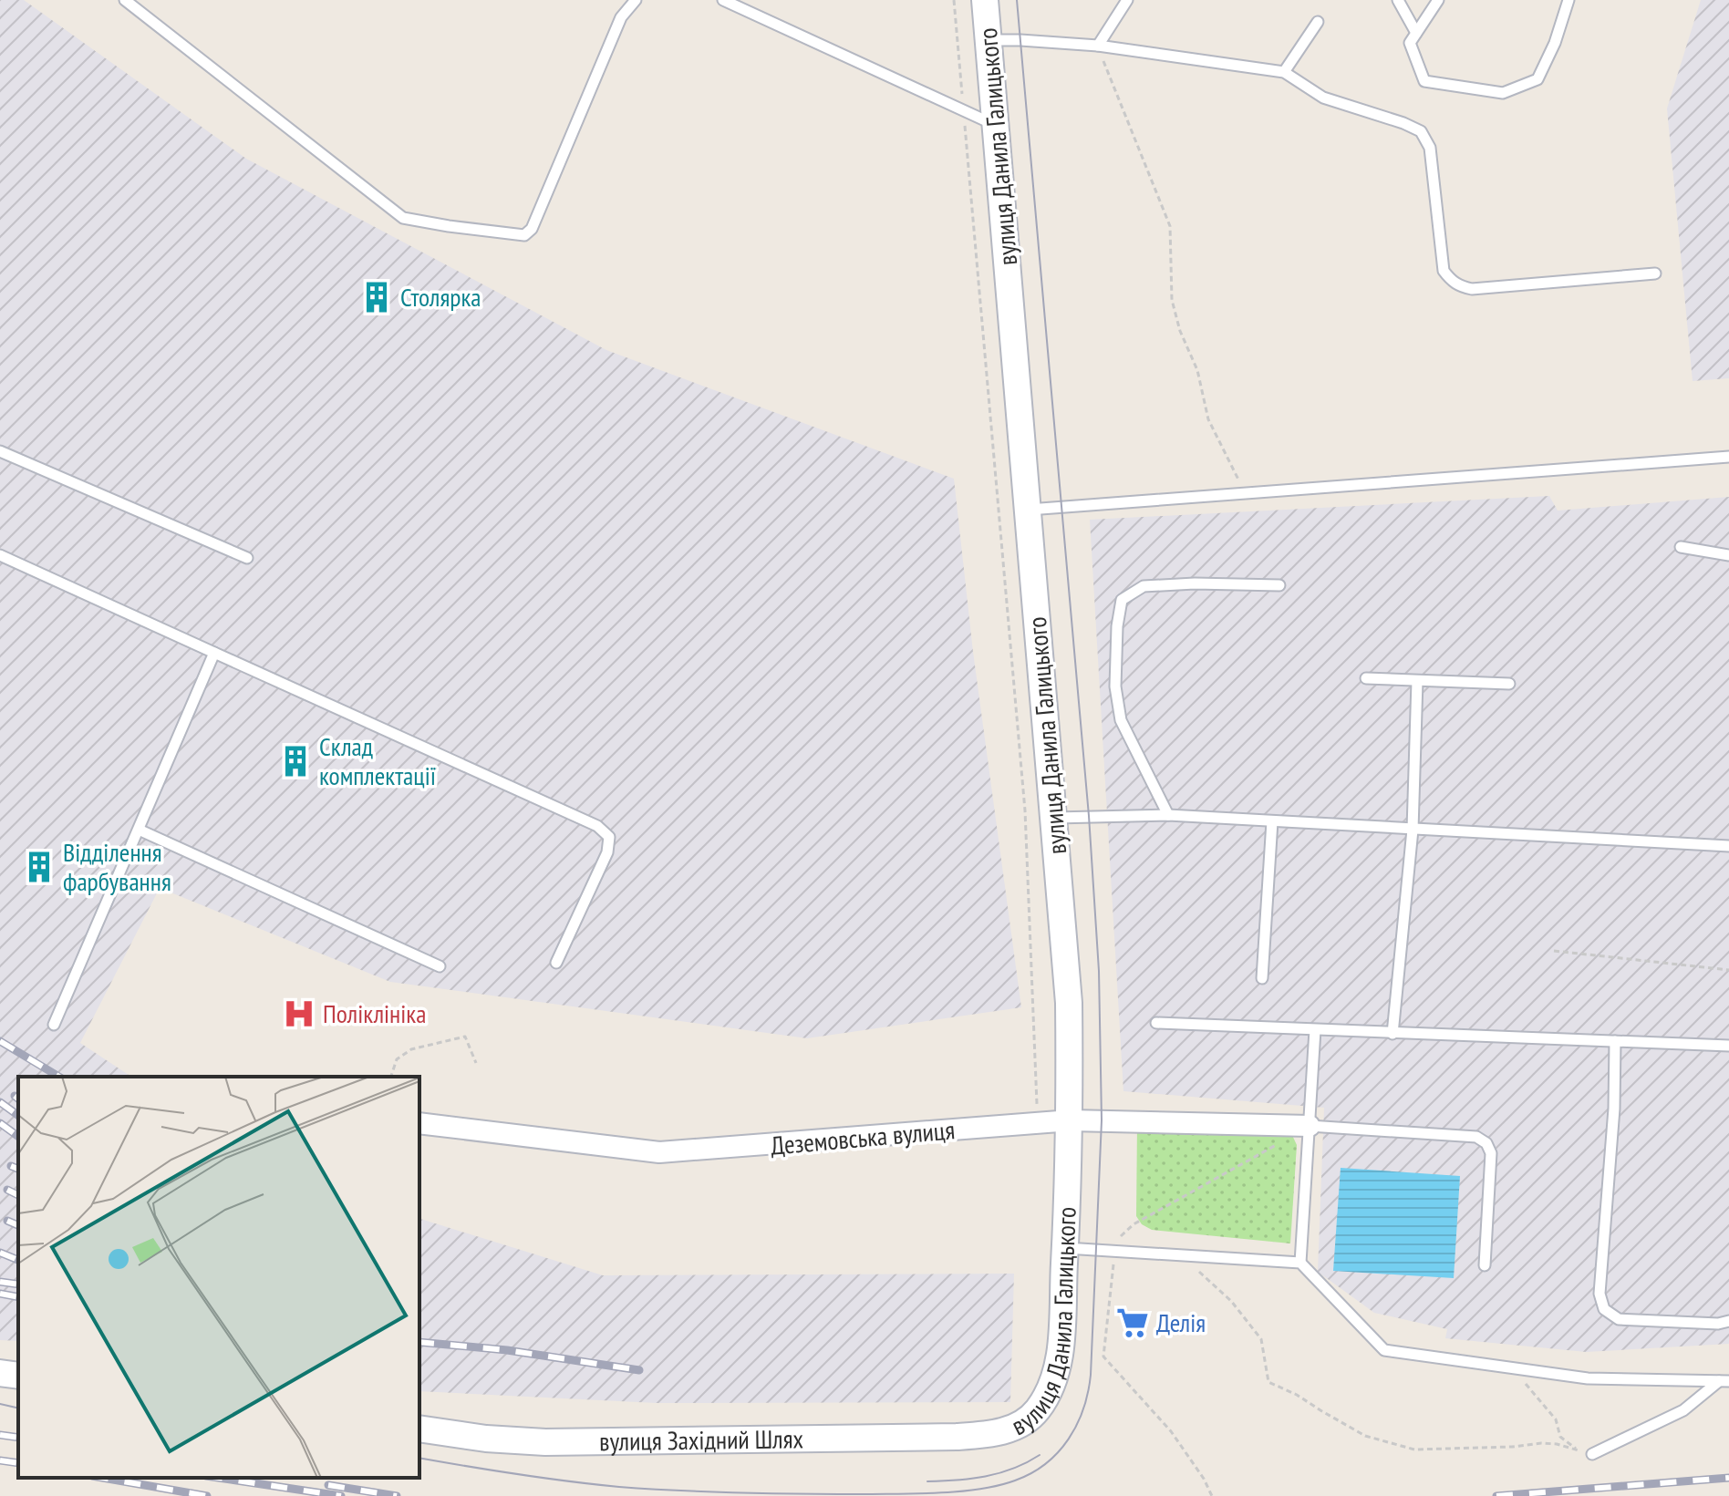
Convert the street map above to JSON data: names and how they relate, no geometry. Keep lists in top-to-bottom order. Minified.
{"streets":{"street":["вулиця Данила Галицького","Деземовська вулиця","вулиця Західний Шлях"]},"crossings":[["вулиця Данила Галицького","Деземовська вулиця"],["вулиця Данила Галицького","вулиця Західний Шлях"]],"places":{"building":["Столярка","Склад комплектації","Відділення фарбування"],"hospital":["Поліклініка"],"supermarket":["Делія"]}}
